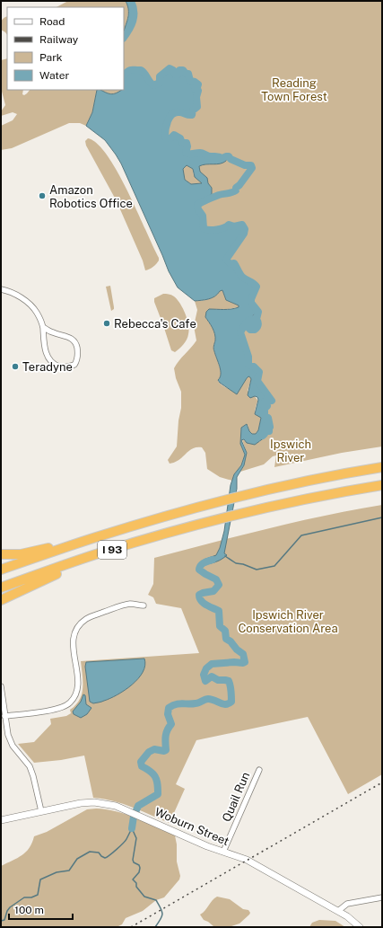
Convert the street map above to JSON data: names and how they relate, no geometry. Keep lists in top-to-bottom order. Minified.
{"streets":{"highway":["I 93"],"street":["Quail Run","Woburn Street"]},"crossings":[["Quail Run","Woburn Street"]],"parks":["Reading Town Forest","Ipswich River","Ipswich River Conservation Area"],"places":["Amazon Robotics Office","Rebecca's Cafe","Teradyne"],"legend":["Road","Railway","Park","Water"],"scale_bar":"100 m"}
